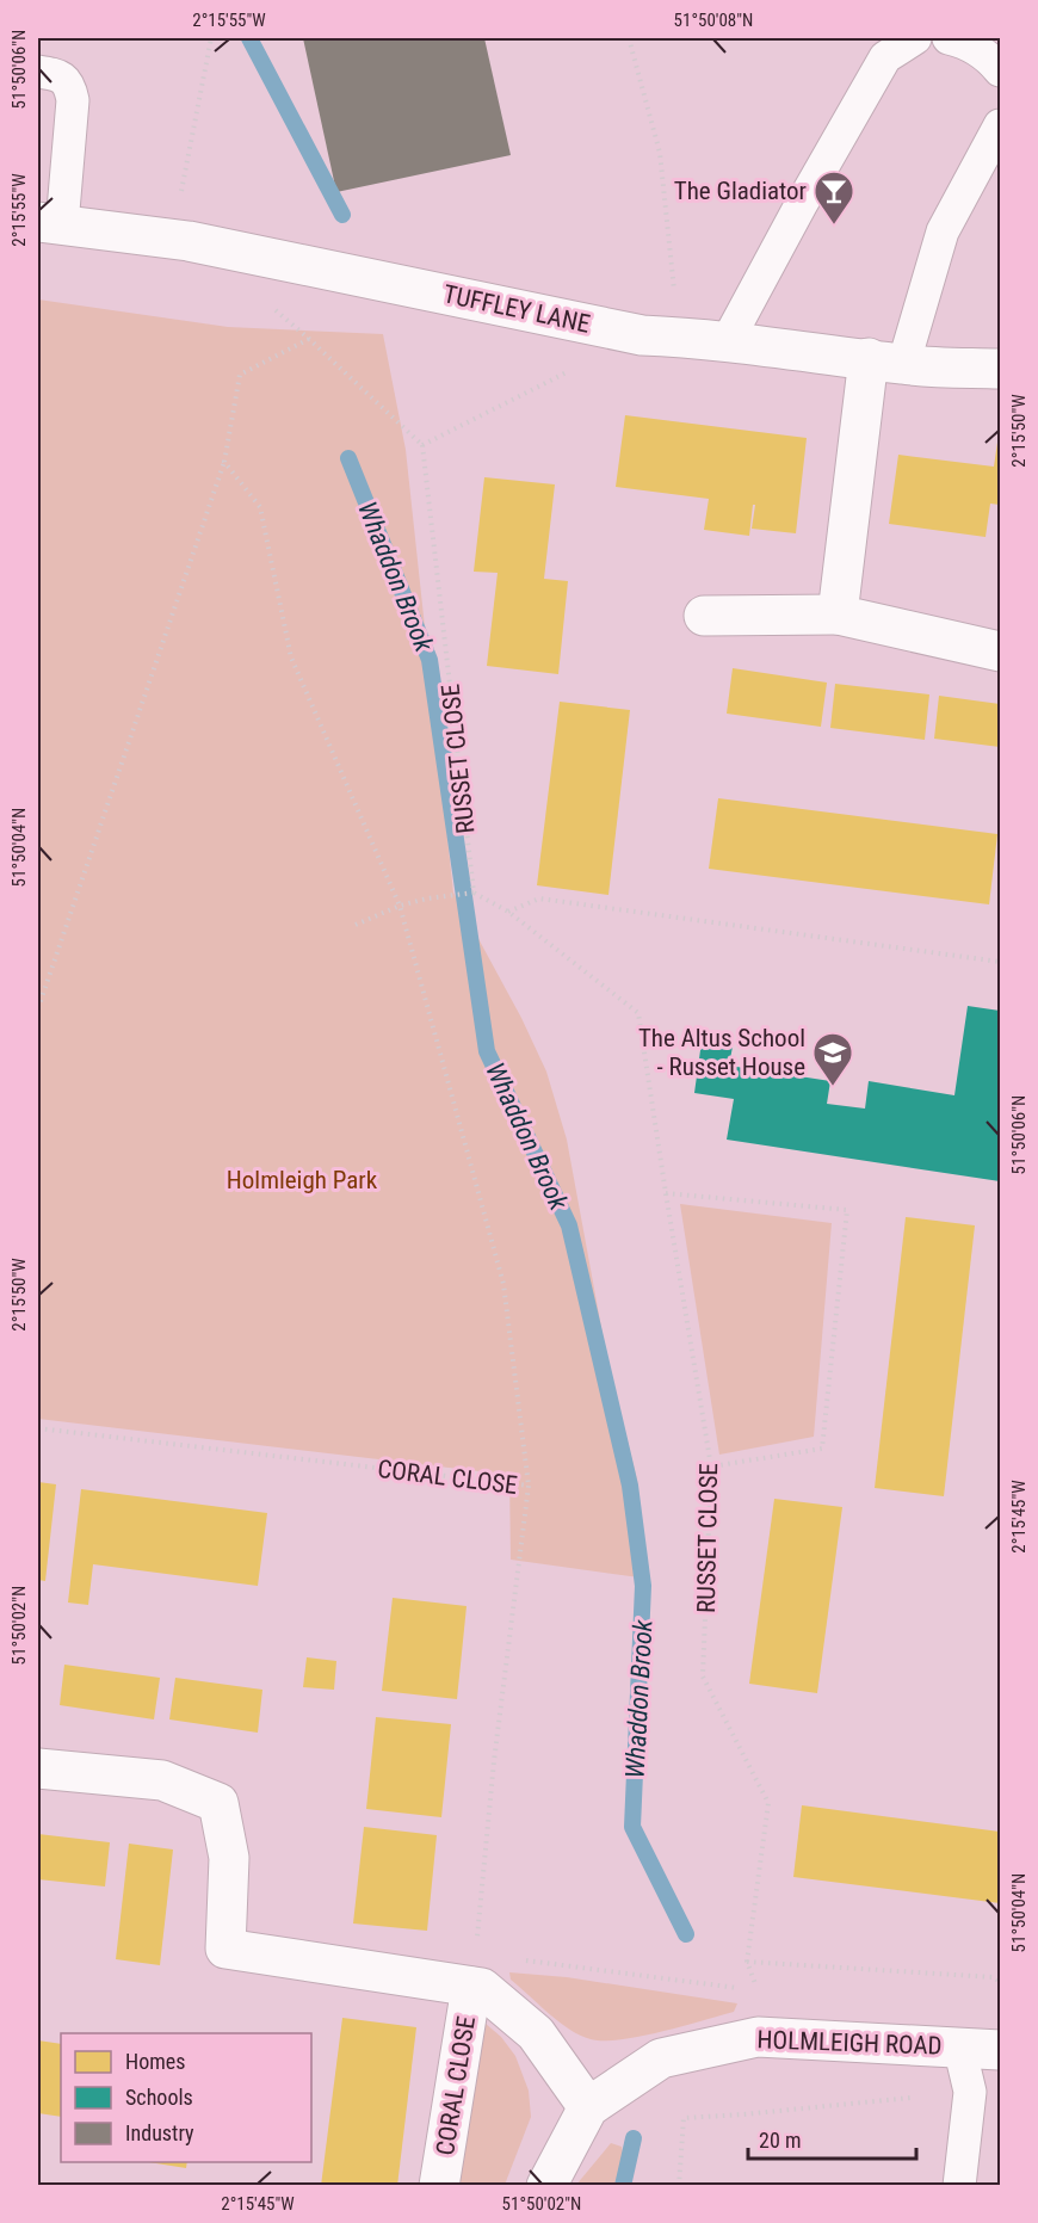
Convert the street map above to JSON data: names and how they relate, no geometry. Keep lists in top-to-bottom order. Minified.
{"streets":{"street":["TUFFLEY LANE","CORAL CLOSE","HOLMLEIGH ROAD"],"path":["RUSSET CLOSE"]},"crossings":[["CORAL CLOSE","HOLMLEIGH ROAD"]],"water":["Whaddon Brook"],"parks":["Holmleigh Park"],"places":{"bar":["The Gladiator"],"school or university":["The Altus School - Russet House"]},"legend":["Homes","Schools","Industry"],"scale_bar":"20 m","coordinates":["2°15'55\"W","51°50'08\"N","51°50'06\"N","2°15'50\"W","51°50'04\"N","2°15'45\"W","51°50'02\"N"]}
